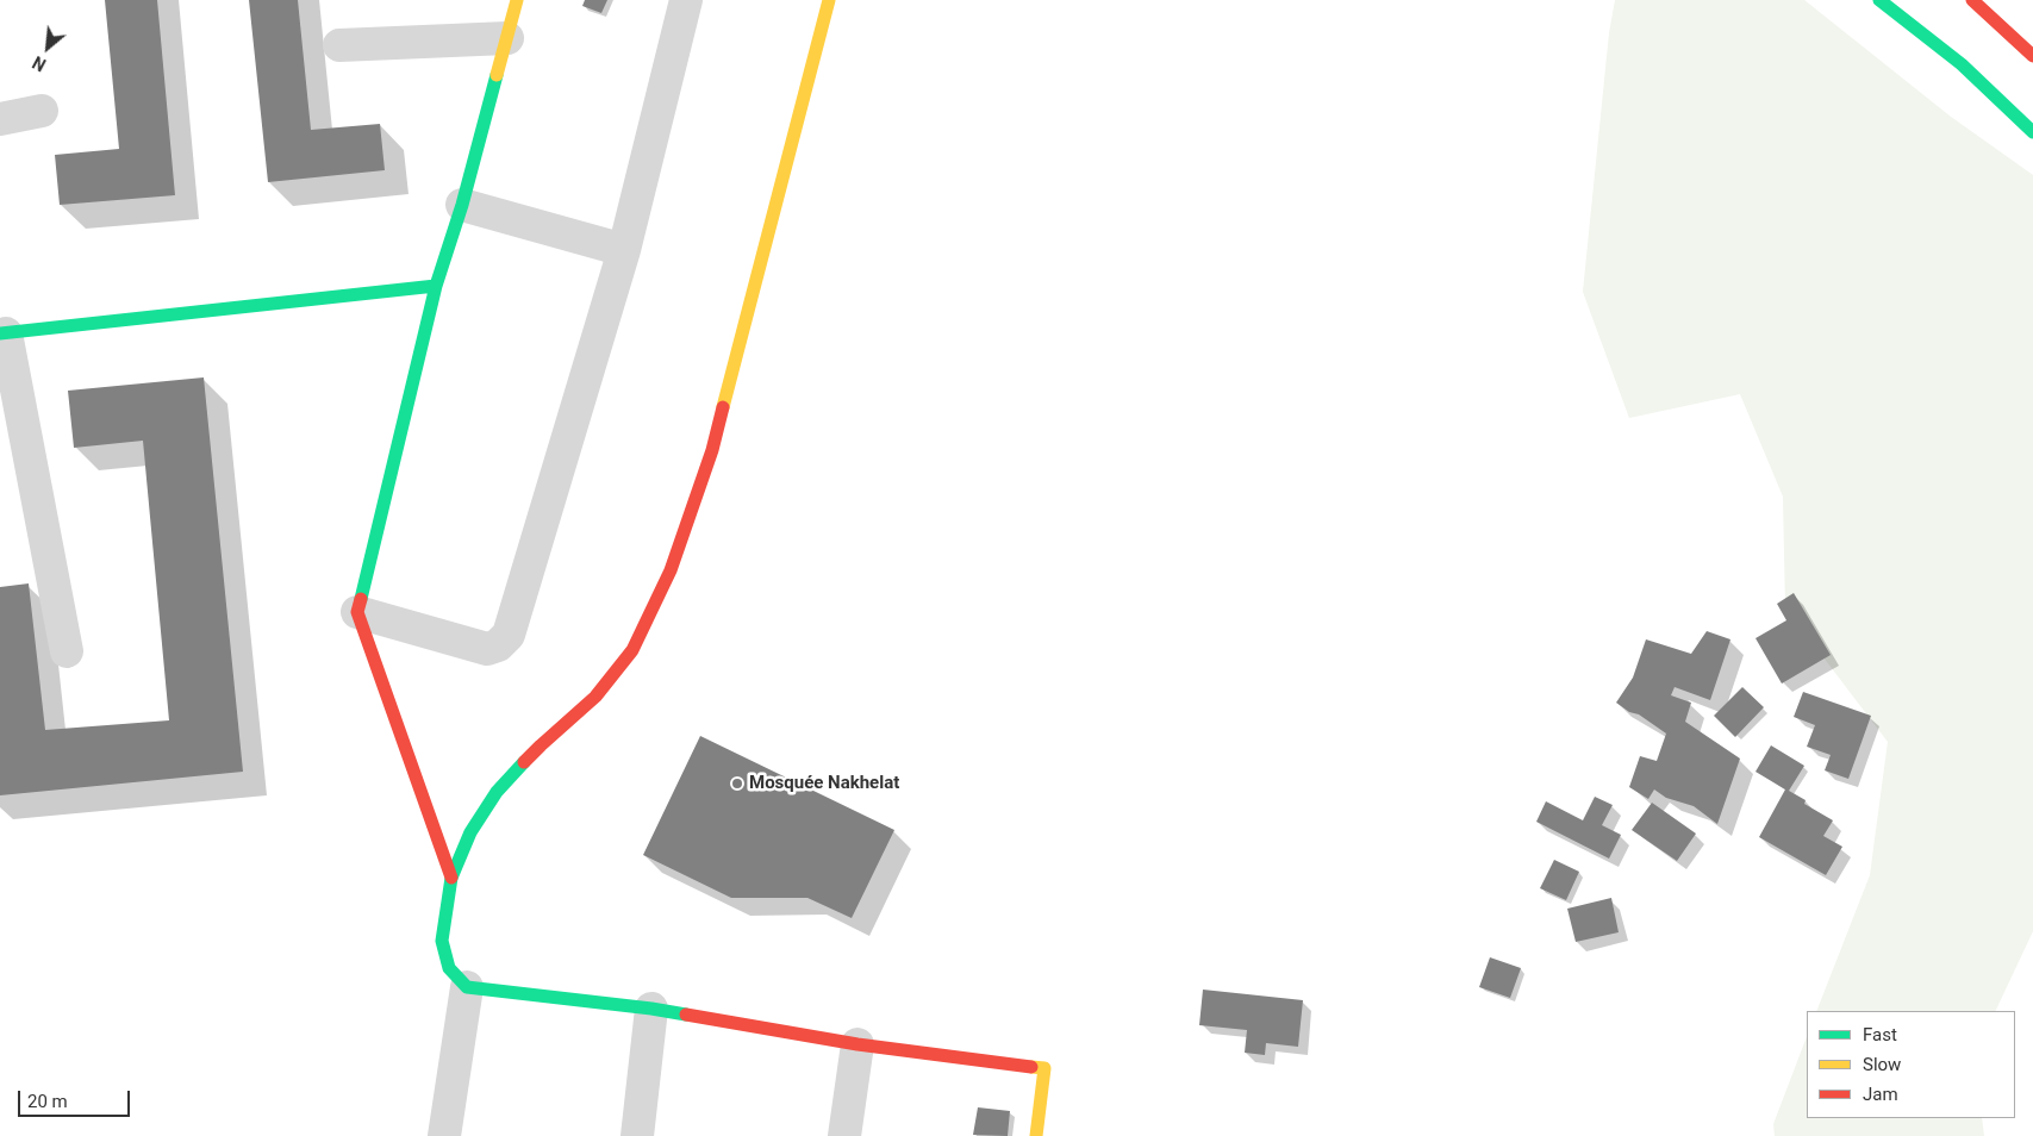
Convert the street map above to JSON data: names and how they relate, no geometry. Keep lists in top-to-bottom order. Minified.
{"places":["Mosquée Nakhelat"],"legend":["Fast","Slow","Jam"],"scale_bar":"20 m","north":"bottom left"}
